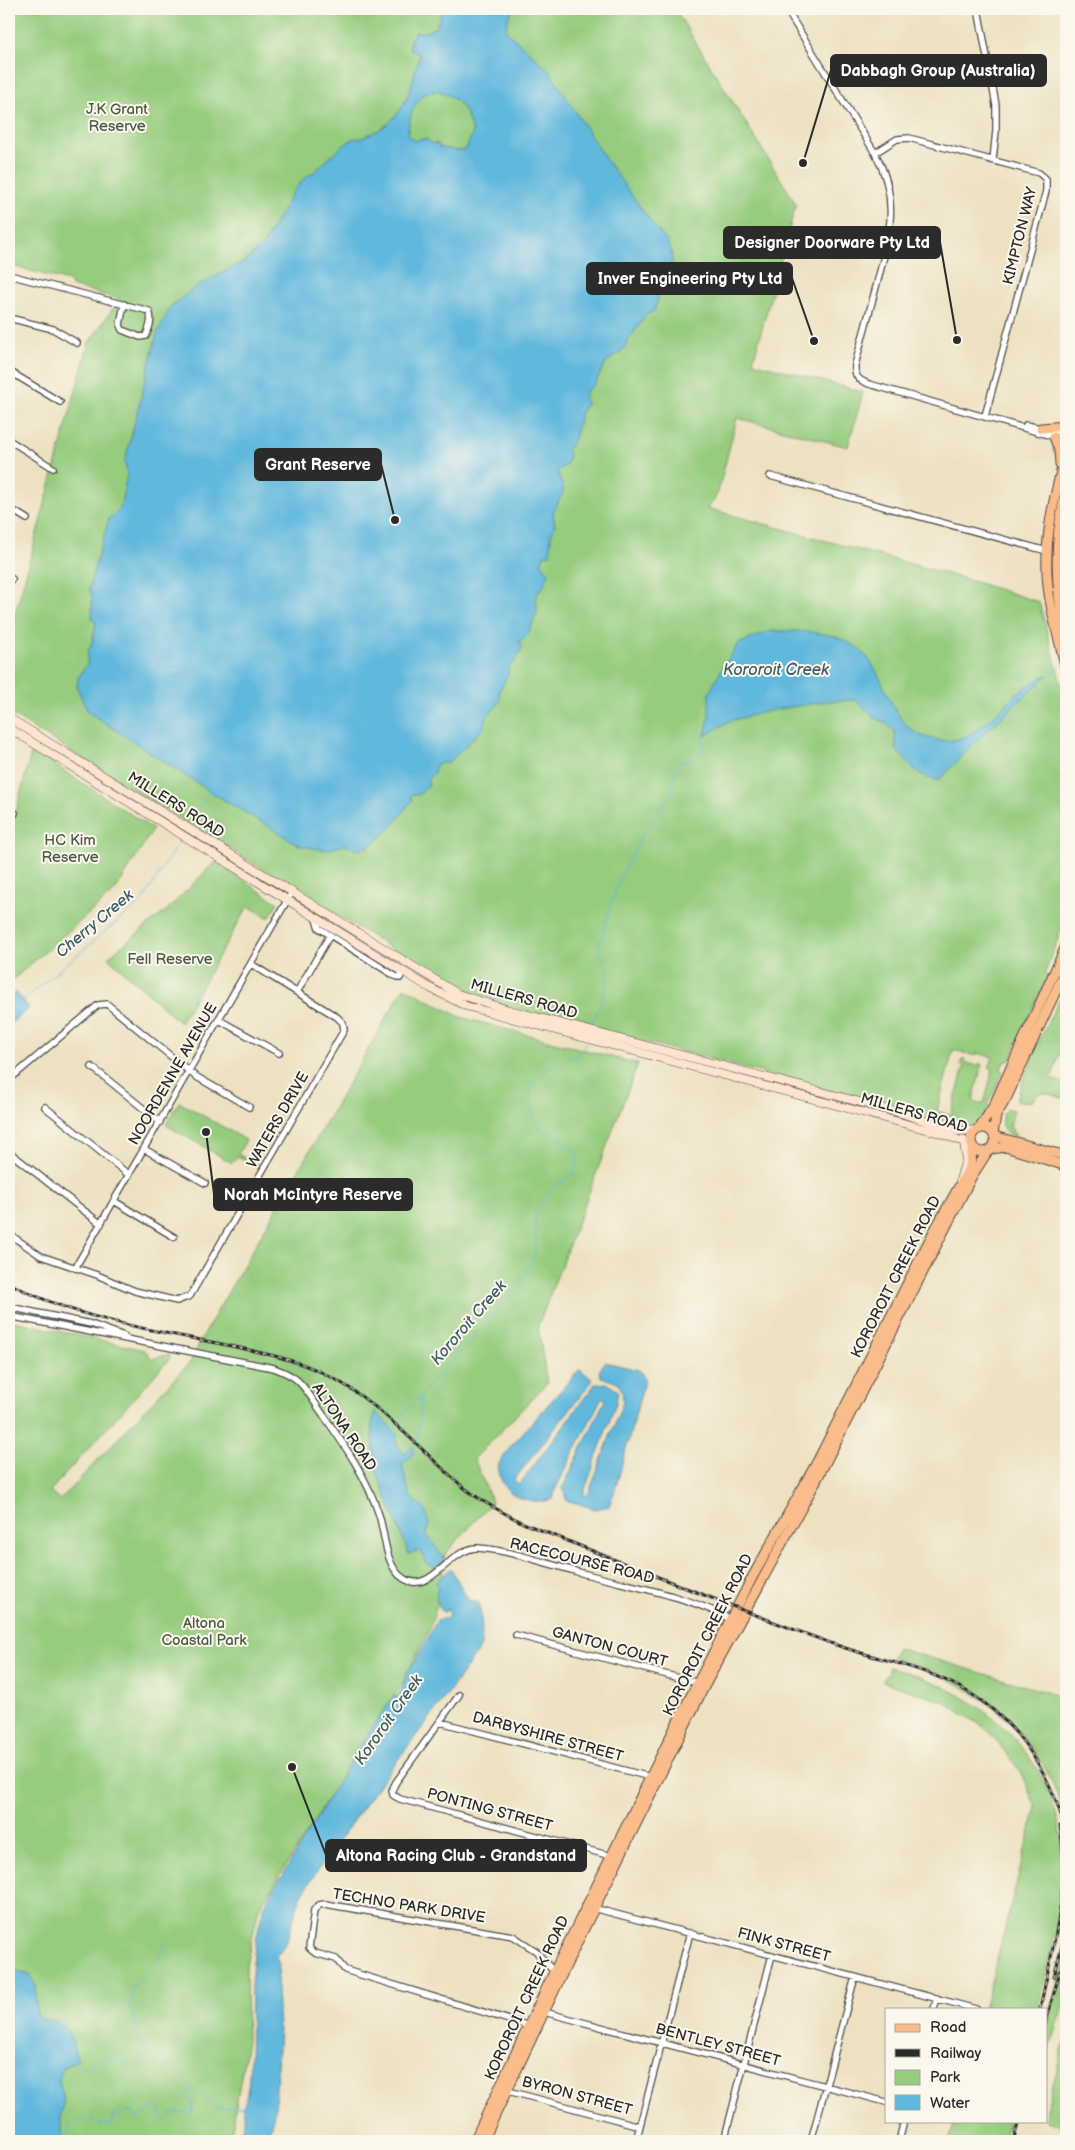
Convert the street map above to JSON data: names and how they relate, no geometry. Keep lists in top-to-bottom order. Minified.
{"streets":{"main road":["MILLERS ROAD","KOROROIT CREEK ROAD"],"street":["KIMPTON WAY","NOORDENNE AVENUE","WATERS DRIVE","ALTONA ROAD","RACECOURSE ROAD","GANTON COURT","DARBYSHIRE STREET","PONTING STREET","TECHNO PARK DRIVE","FINK STREET","BENTLEY STREET","BYRON STREET"]},"crossings":[["MILLERS ROAD","NOORDENNE AVENUE"],["MILLERS ROAD","KOROROIT CREEK ROAD"],["NOORDENNE AVENUE","WATERS DRIVE"],["KOROROIT CREEK ROAD","RACECOURSE ROAD"],["KOROROIT CREEK ROAD","GANTON COURT"],["KOROROIT CREEK ROAD","DARBYSHIRE STREET"],["KOROROIT CREEK ROAD","PONTING STREET"],["KOROROIT CREEK ROAD","TECHNO PARK DRIVE"],["KOROROIT CREEK ROAD","FINK STREET"],["KOROROIT CREEK ROAD","BENTLEY STREET"],["KOROROIT CREEK ROAD","BYRON STREET"],["ALTONA ROAD","RACECOURSE ROAD"],["DARBYSHIRE STREET","PONTING STREET"]],"water":["Kororoit Creek","Cherry Creek"],"parks":["J.K Grant Reserve","HC Kim Reserve","Fell Reserve","Altona Coastal Park"],"places":["Dabbagh Group (Australia)","Designer Doorware Pty Ltd","Inver Engineering Pty Ltd","Grant Reserve","Norah McIntyre Reserve","Altona Racing Club - Grandstand"],"legend":["Road","Railway","Park","Water"]}
